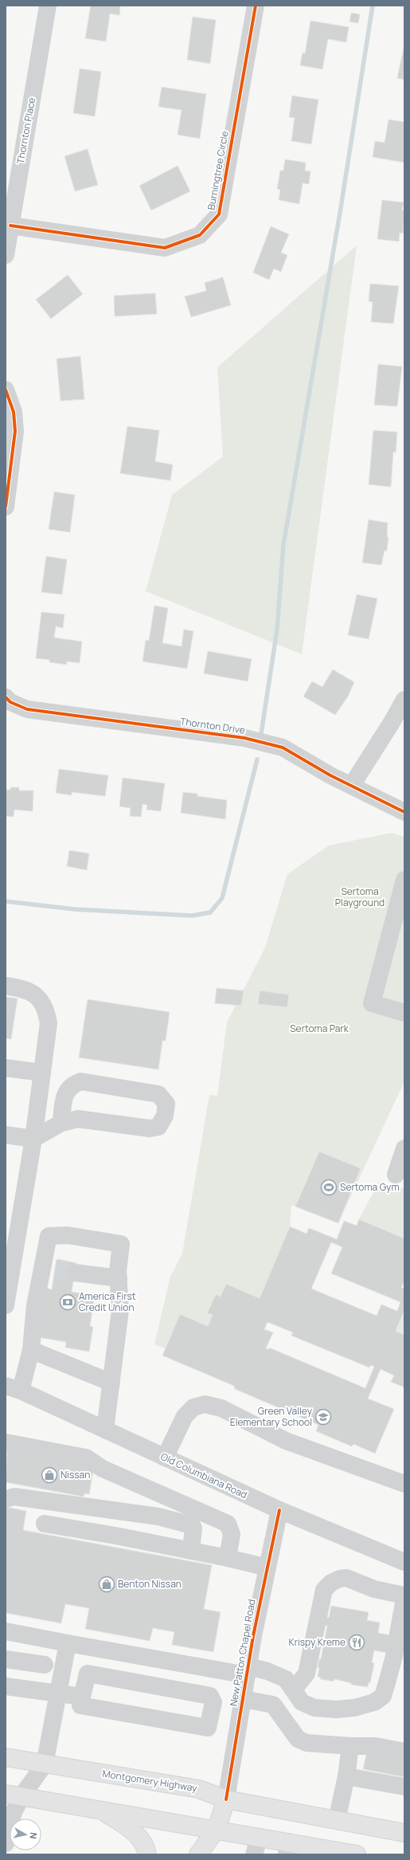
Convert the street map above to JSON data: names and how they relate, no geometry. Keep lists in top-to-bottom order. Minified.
{"streets":{"main road":["Montgomery Highway"],"street":["Thornton Place","Burningtree Circle","Thornton Drive","Old Columbiana Road","New Patton Chapel Road"]},"crossings":[["Thornton Place","Burningtree Circle"],["Old Columbiana Road","New Patton Chapel Road"],["New Patton Chapel Road","Montgomery Highway"]],"parks":["Sertoma Playground","Sertoma Park"],"places":{"sports":["Sertoma Gym"],"bank":["America First Credit Union"],"school or university":["Green Valley Elementary School"],"shop":["Nissan","Benton Nissan"],"restaurant":["Krispy Kreme"]},"north":"right"}
